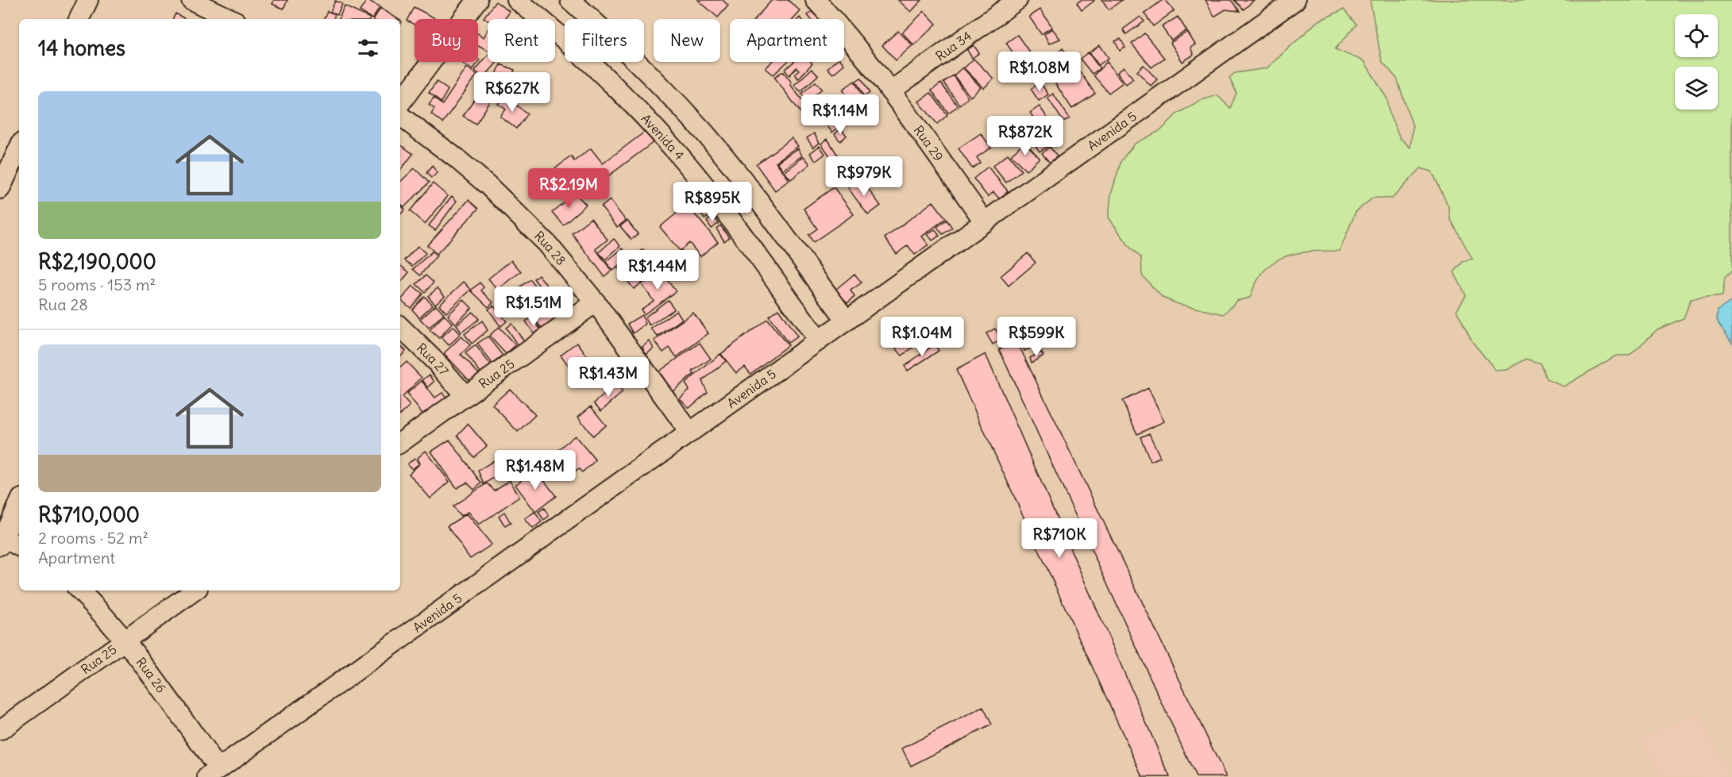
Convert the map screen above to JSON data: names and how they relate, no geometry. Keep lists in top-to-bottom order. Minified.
{"streets":{"street":["Rua 34","Avenida 5","Avenida 4","Rua 29","Rua 28","Rua 27","Rua 25","Rua 26"]},"crossings":[["Rua 34","Rua 29"],["Avenida 5","Avenida 4"],["Avenida 5","Rua 29"],["Avenida 5","Rua 28"],["Avenida 5","Rua 26"],["Rua 28","Rua 25"],["Rua 27","Rua 25"],["Rua 25","Rua 26"]],"page":{"chip":["Buy","Rent","Filters","New","Apartment"],"heading":"14 homes","price":["R$1.08M","R$627K","R$1.14M","R$872K","R$979K","R$2.19M","R$895K","R$1.44M","R$1.51M","R$1.04M","R$599K","R$1.43M","R$1.48M","R$710K"],"list":[{"name":"R$2,190,000","note":"5 rooms · 153 m² · Rua 28"},{"name":"R$710,000","note":"2 rooms · 52 m² · Apartment"}]}}
